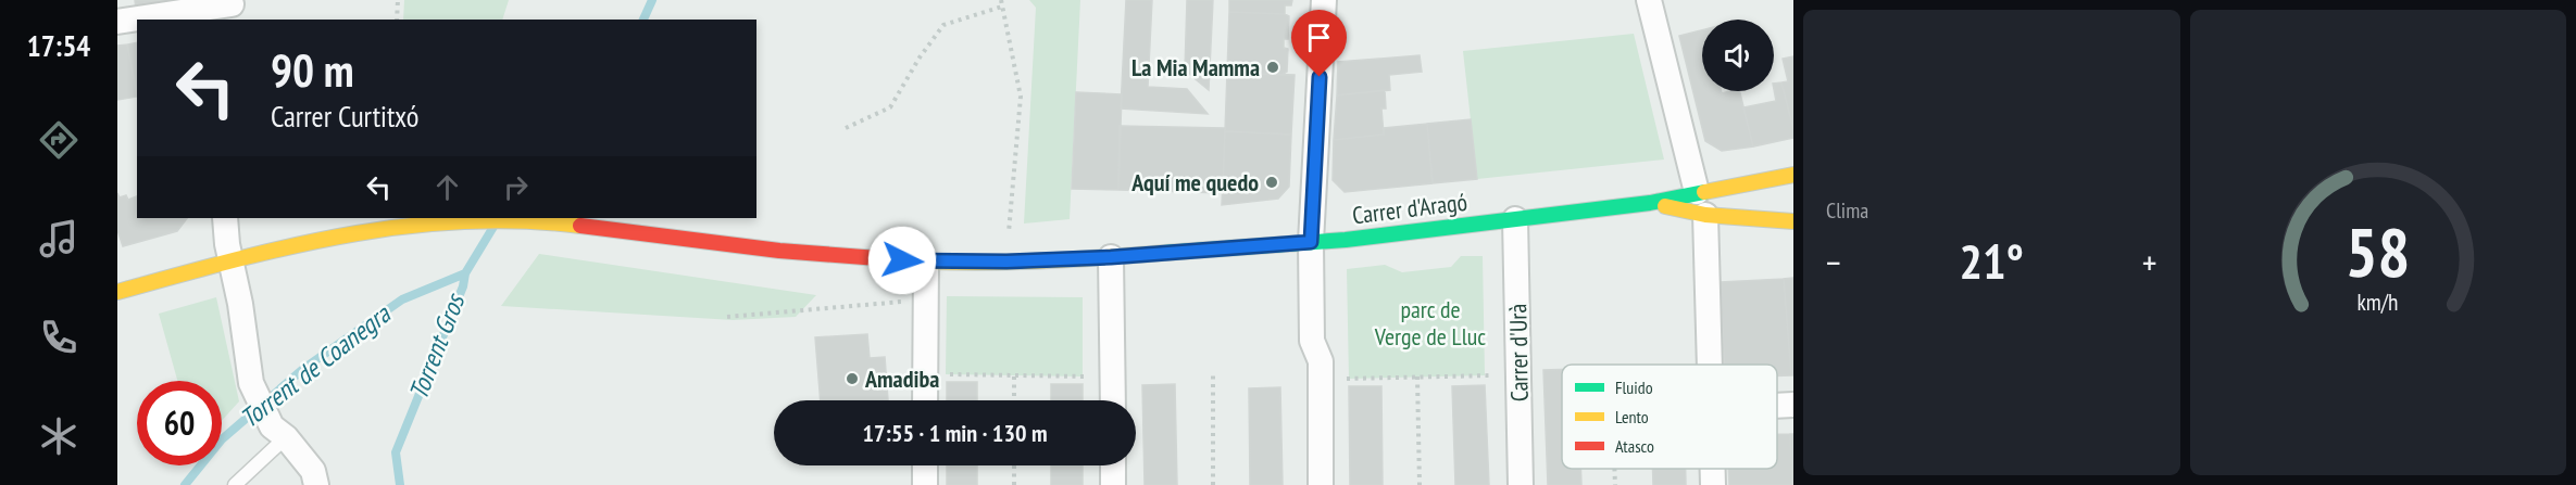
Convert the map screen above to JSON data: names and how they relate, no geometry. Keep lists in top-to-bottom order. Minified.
{"streets":{"main road":["Carrer d'Aragó"],"street":["Carrer d'Urà"]},"crossings":[["Carrer d'Aragó","Carrer d'Urà"]],"water":["Torrent Gros","Torrent de Coanegra"],"parks":["parc de Verge de Lluc"],"places":["La Mia Mamma","Aquí me quedo","Amadiba"],"legend":["Fluido","Lento","Atasco"],"page":{"tabs":"17:54","tile":"Clima","turn":["90 m","Carrer Curtitxó"],"heat":["−","21°","+"],"limit":"60","trip":"17:55 · 1 min · 130 m","gauge":["58","km/h"]}}
